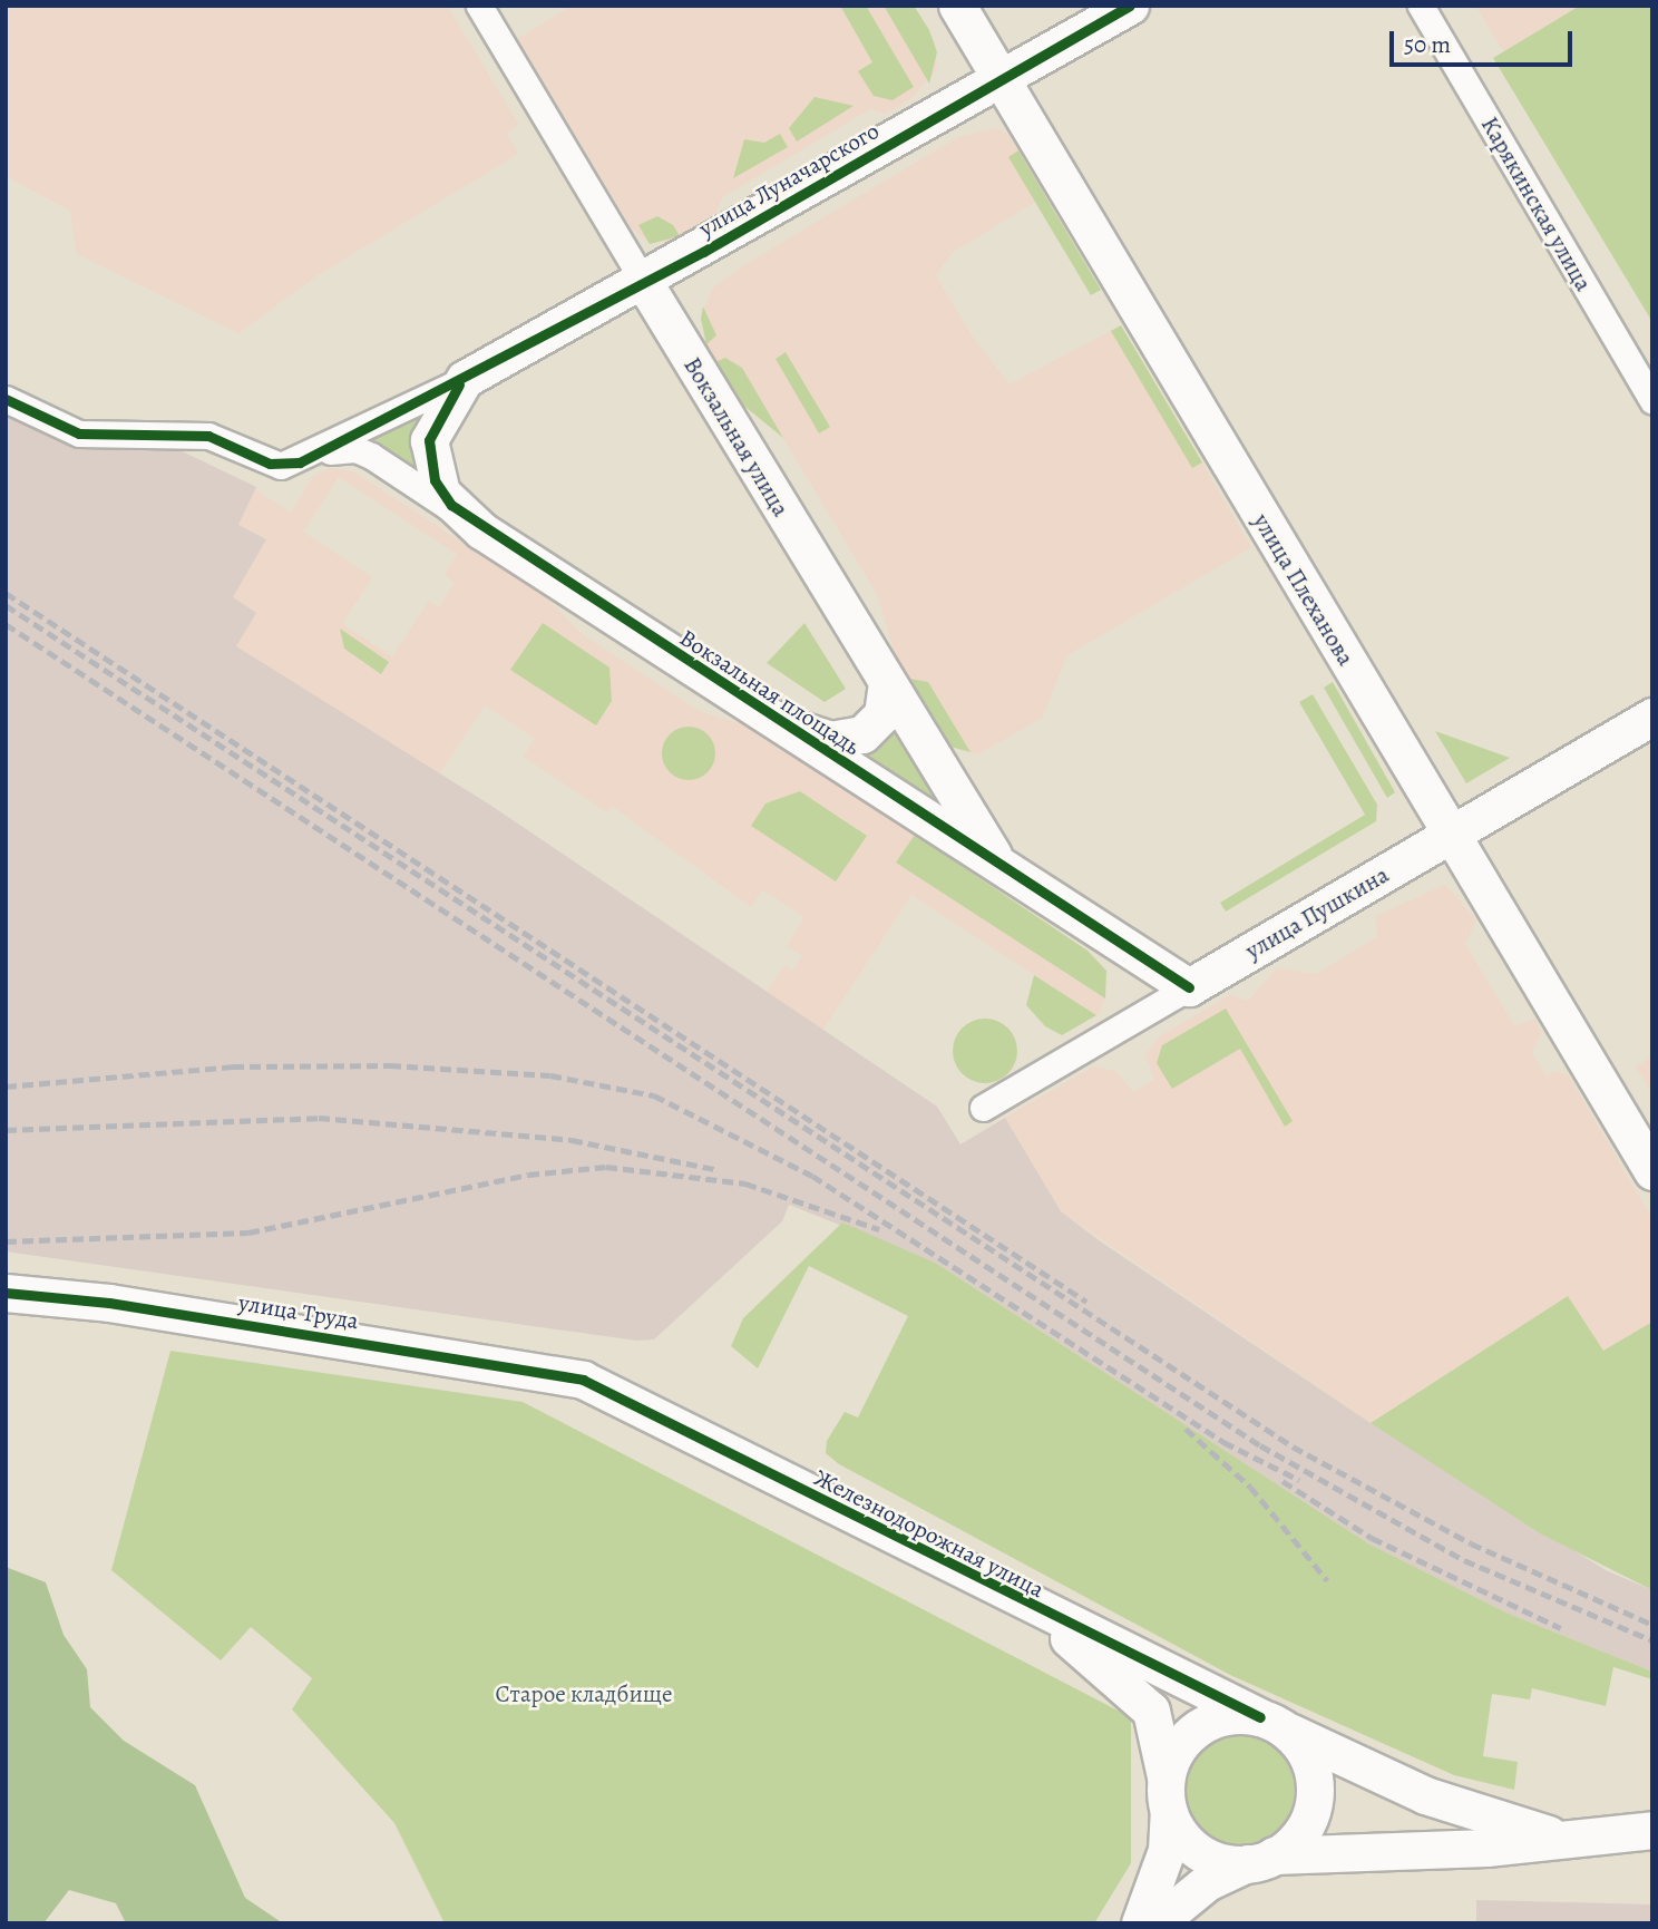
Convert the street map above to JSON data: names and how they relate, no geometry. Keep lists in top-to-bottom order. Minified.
{"streets":{"street":["улица Луначарского","Карякинская улица","Вокзальная улица","улица Плеханова","Вокзальная площадь","улица Пушкина","улица Труда","Железнодорожная улица"]},"crossings":[["улица Луначарского","Вокзальная улица"],["улица Луначарского","улица Плеханова"],["улица Луначарского","Вокзальная площадь"],["Вокзальная улица","Вокзальная площадь"],["улица Плеханова","улица Пушкина"],["Вокзальная площадь","улица Пушкина"],["улица Труда","Железнодорожная улица"]],"parks":["Старое кладбище"],"scale_bar":"50 m"}
